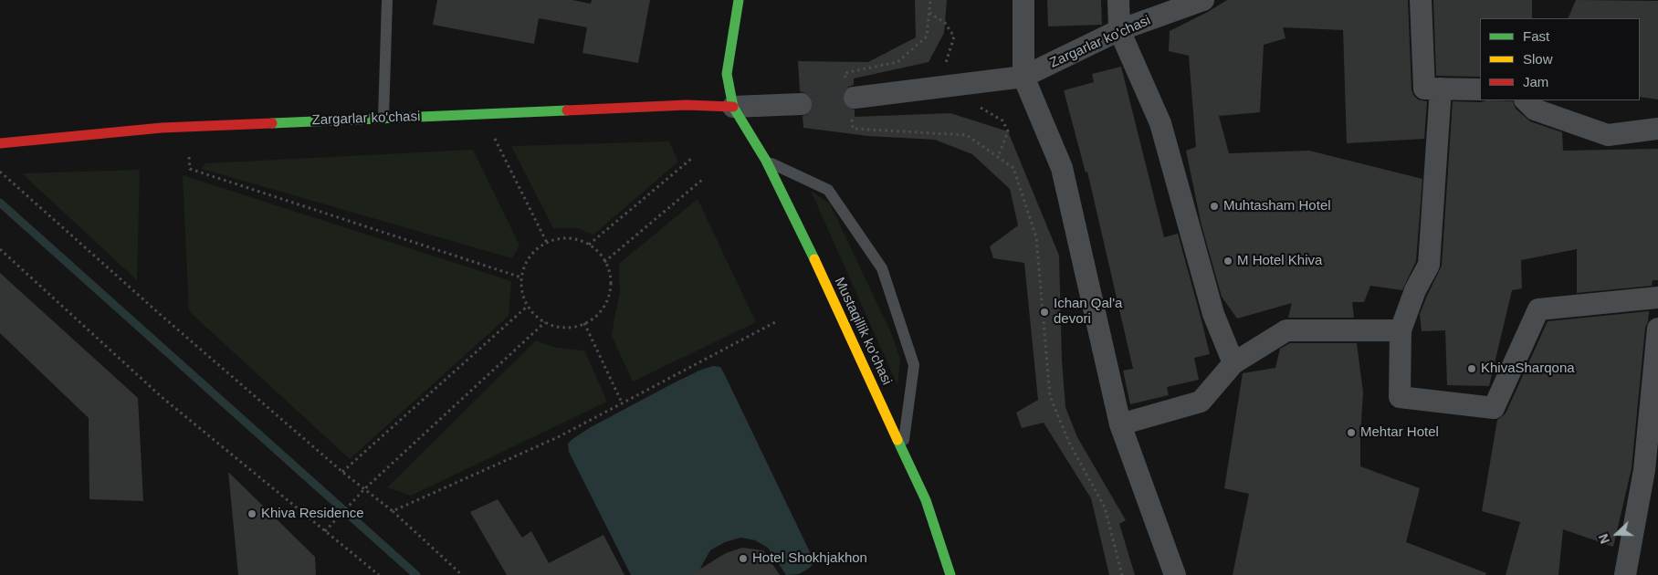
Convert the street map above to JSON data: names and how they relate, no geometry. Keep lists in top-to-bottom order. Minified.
{"streets":{"main road":["Zargarlar ko'chasi","Mustaqillik ko'chasi"]},"crossings":[["Zargarlar ko'chasi","Mustaqillik ko'chasi"]],"places":["Muhtasham Hotel","M Hotel Khiva","Ichan Qal'a devori","KhivaSharqona","Mehtar Hotel","Khiva Residence","Hotel Shokhjakhon"],"legend":["Fast","Slow","Jam"],"north":"left"}
